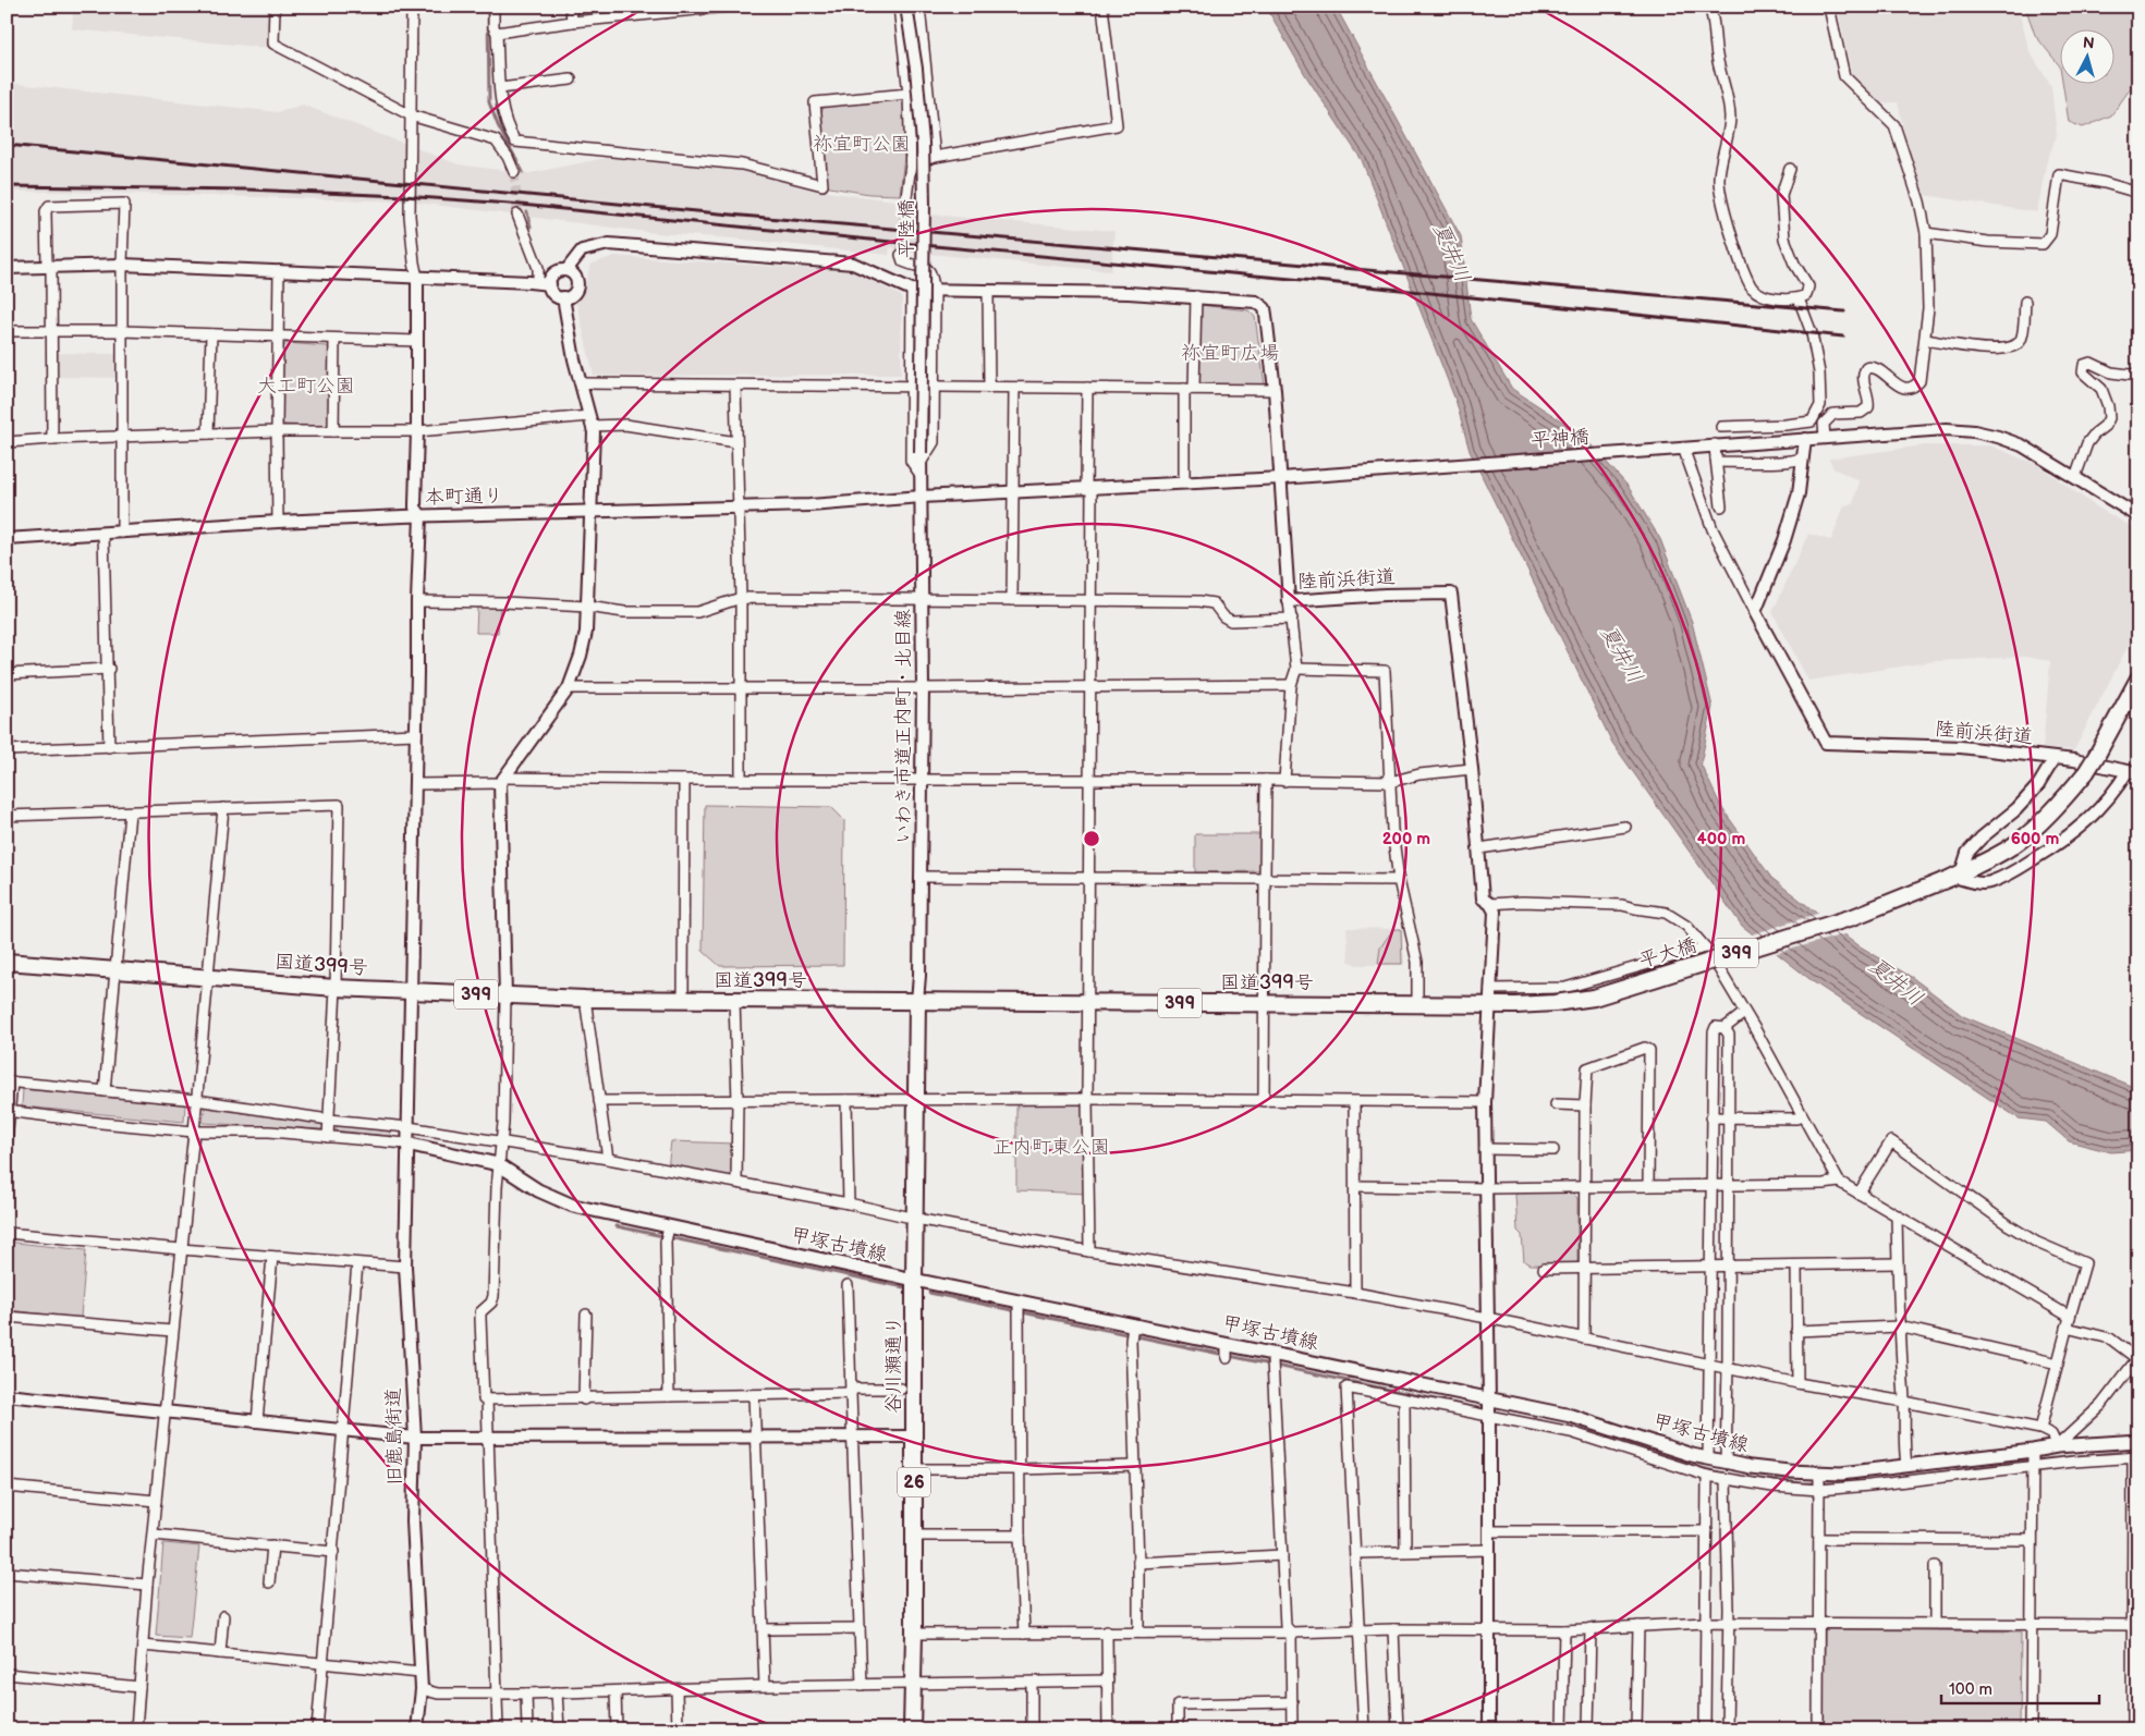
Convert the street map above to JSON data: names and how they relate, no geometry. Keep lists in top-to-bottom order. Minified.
{"streets":{"main road":["平大橋","399","国道399号","甲塚古墳線","谷川瀬通り","26"],"street":["平陸橋","平神橋","本町通り","陸前浜街道","いわき市道正内町・北目線","旧鹿島街道"]},"crossings":[["平陸橋","いわき市道正内町・北目線"],["平神橋","陸前浜街道"],["本町通り","いわき市道正内町・北目線"],["いわき市道正内町・北目線","国道399号"],["いわき市道正内町・北目線","谷川瀬通り"],["平大橋","399"],["平大橋","国道399号"],["国道399号","谷川瀬通り"],["甲塚古墳線","谷川瀬通り"],["甲塚古墳線","旧鹿島街道"]],"water":["夏井川"],"parks":["祢宜町公園","祢宜町広場","大工町公園","正内町東公園"],"scale_bar":"100 m","north":"top","rings":["200 m","400 m","600 m"]}
